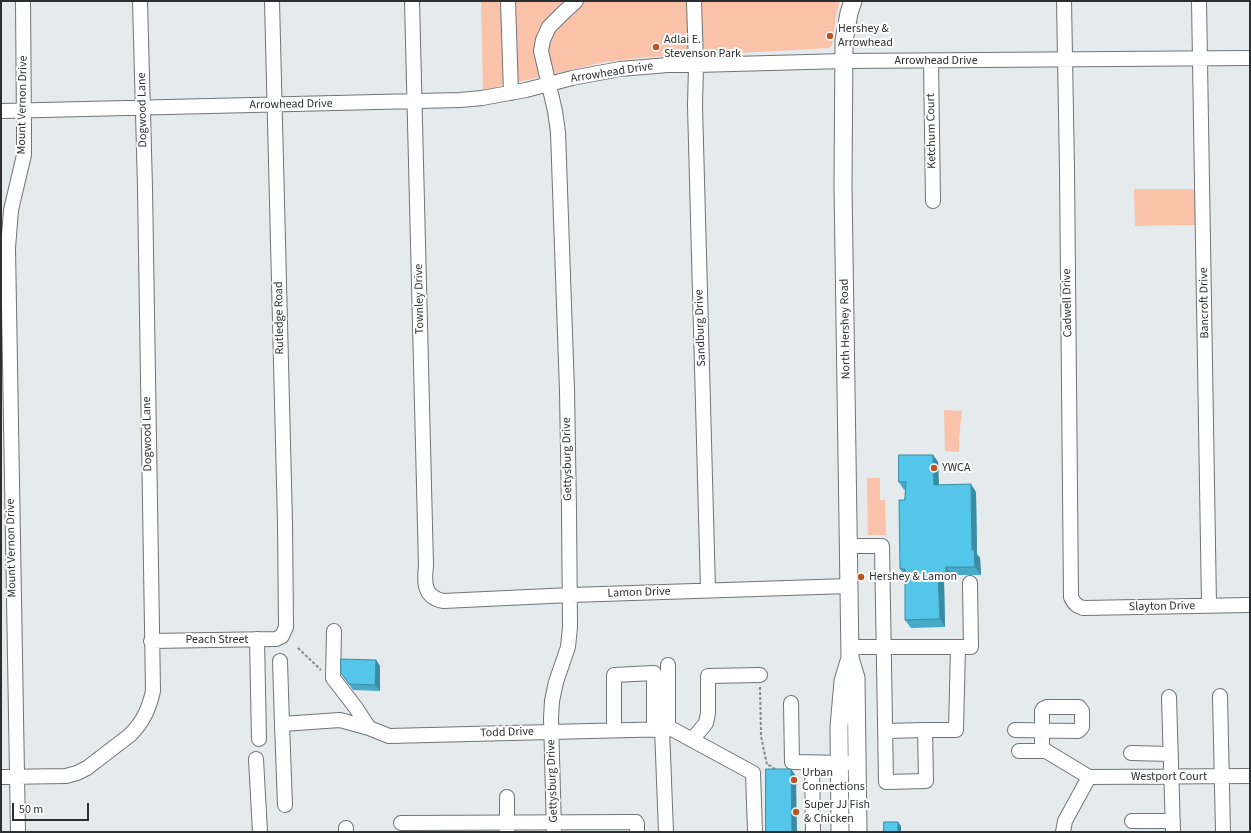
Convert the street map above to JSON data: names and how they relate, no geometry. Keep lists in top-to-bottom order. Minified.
{"streets":{"main road":["North Hershey Road"],"street":["Arrowhead Drive","Mount Vernon Drive","Dogwood Lane","Ketchum Court","Townley Drive","Cadwell Drive","Bancroft Drive","Rutledge Road","Sandburg Drive","Gettysburg Drive","Lamon Drive","Slayton Drive","Peach Street","Todd Drive","Westport Court"]},"crossings":[["Arrowhead Drive","Mount Vernon Drive"],["Arrowhead Drive","Dogwood Lane"],["Arrowhead Drive","Ketchum Court"],["Arrowhead Drive","Townley Drive"],["Arrowhead Drive","Cadwell Drive"],["Arrowhead Drive","Bancroft Drive"],["Arrowhead Drive","Rutledge Road"],["Arrowhead Drive","Sandburg Drive"],["Arrowhead Drive","North Hershey Road"],["Arrowhead Drive","Gettysburg Drive"],["Mount Vernon Drive","Dogwood Lane"],["Dogwood Lane","Peach Street"],["Townley Drive","Lamon Drive"],["Cadwell Drive","Slayton Drive"],["Bancroft Drive","Slayton Drive"],["Rutledge Road","Peach Street"],["Sandburg Drive","Lamon Drive"],["North Hershey Road","Lamon Drive"],["Gettysburg Drive","Lamon Drive"],["Gettysburg Drive","Todd Drive"]],"places":["Hershey & Arrowhead","Adlai E. Stevenson Park","YWCA","Hershey & Lamon","Urban Connections","Super JJ Fish & Chicken"],"scale_bar":"50 m"}
